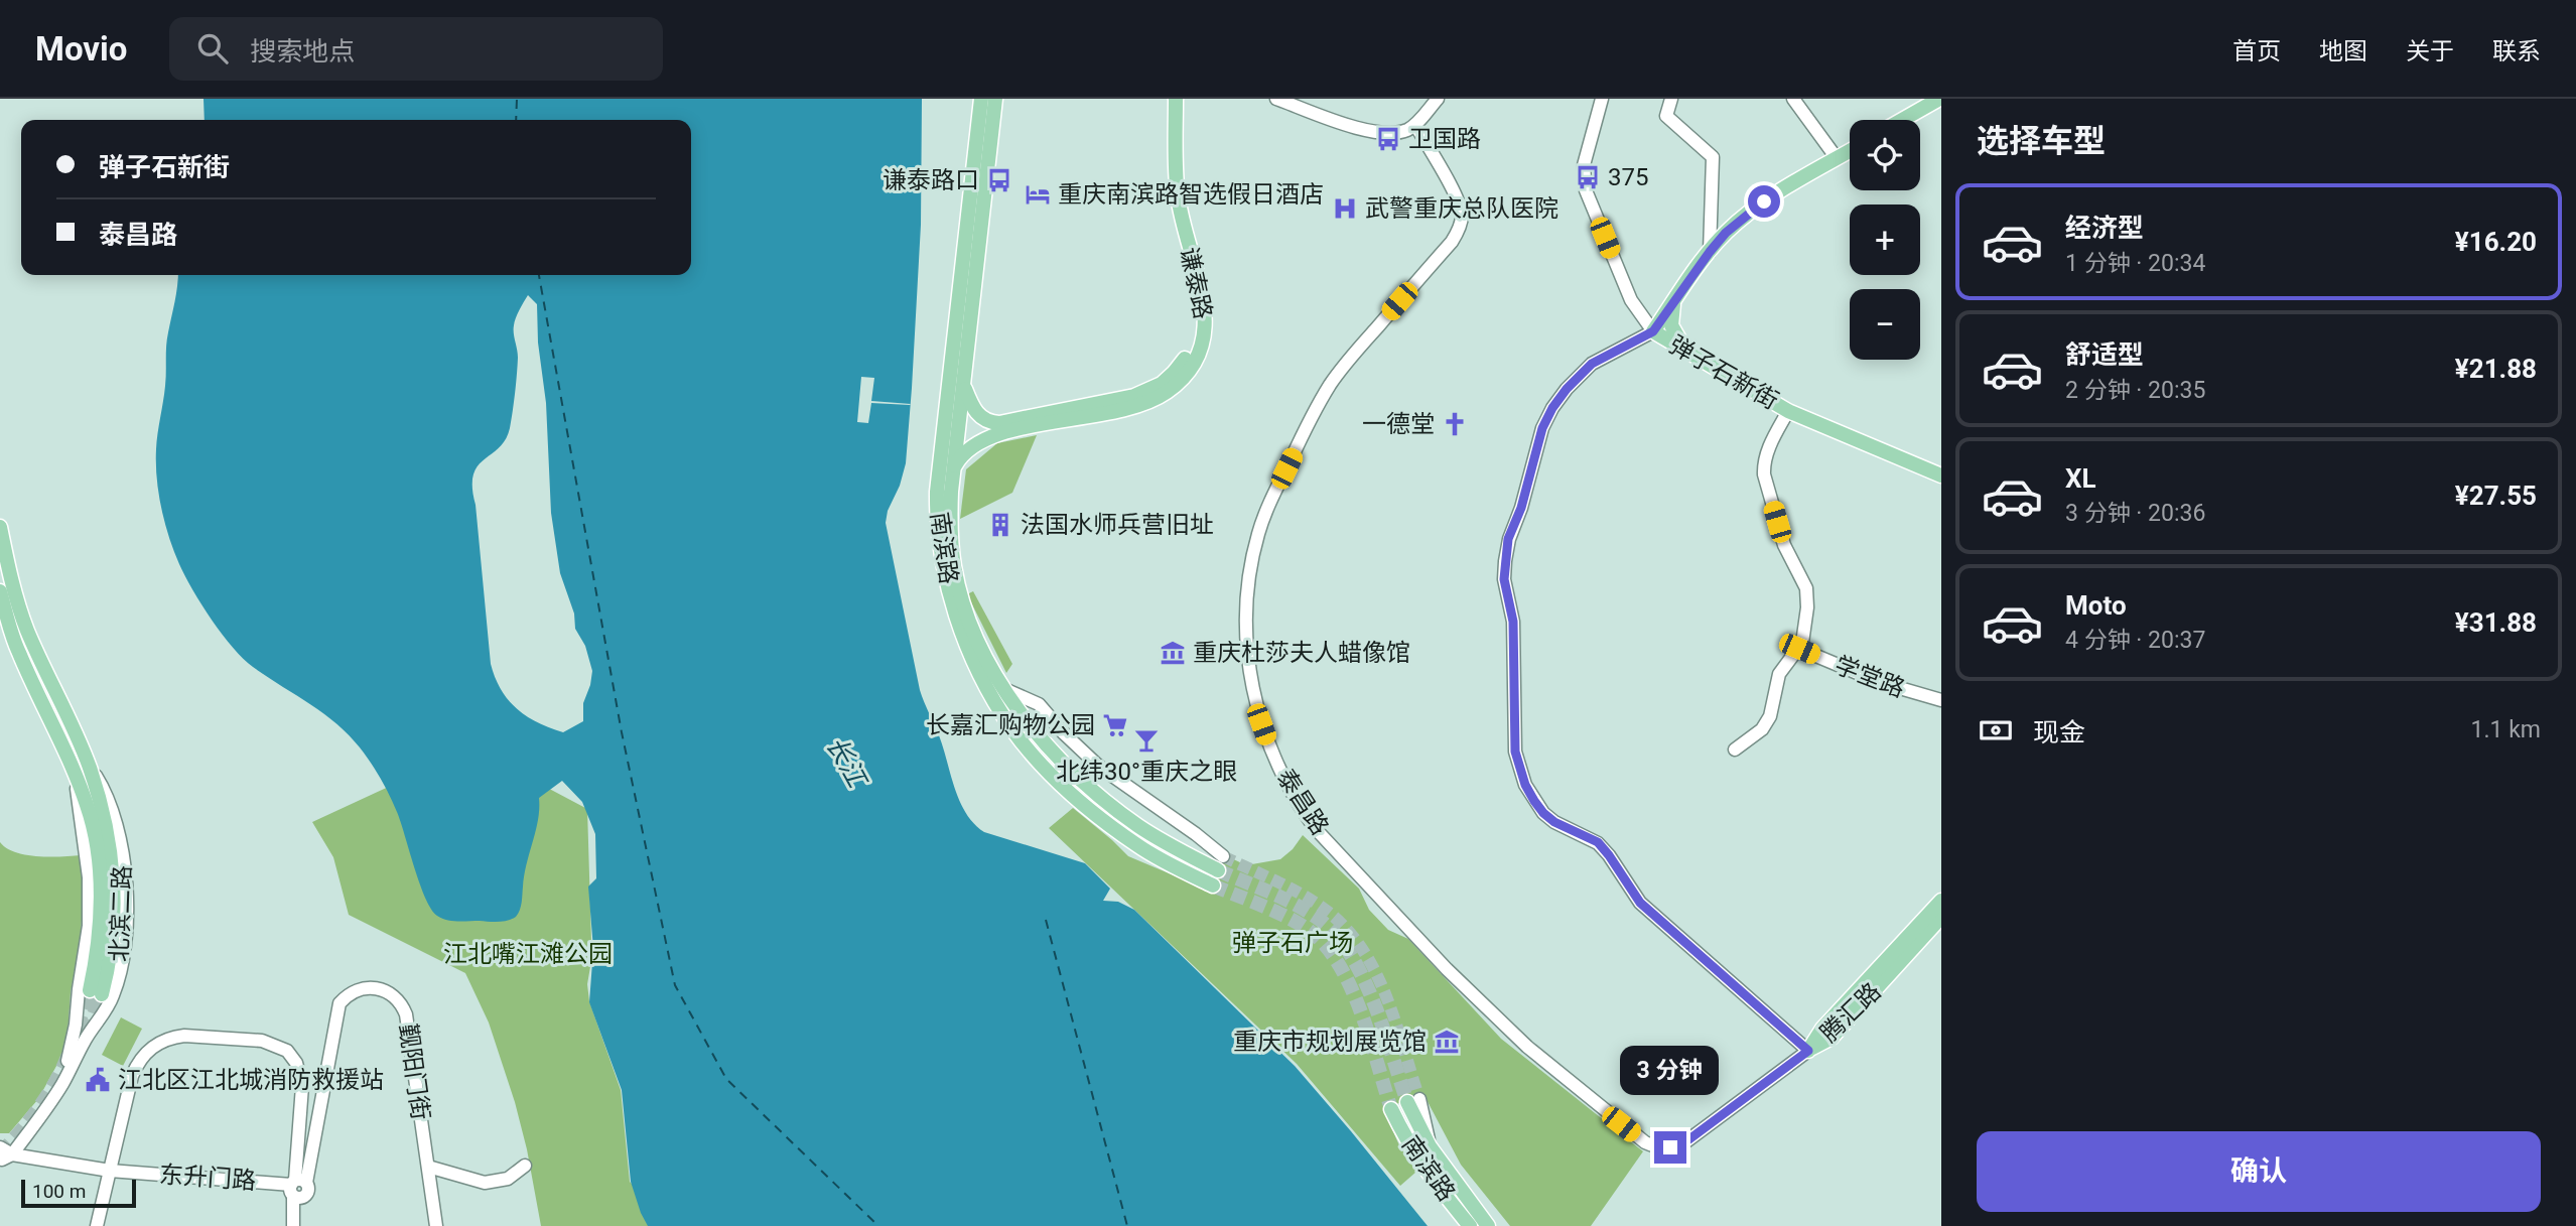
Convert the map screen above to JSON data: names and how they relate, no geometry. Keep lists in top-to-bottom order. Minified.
{"streets":{"main road":["谦泰路","弹子石新街","南滨路","北滨二路","腾汇路"],"street":["学堂路","泰昌路","觐阳门街","东升门路"]},"crossings":[["谦泰路","南滨路"],["泰昌路","腾汇路"],["北滨二路","东升门路"],["觐阳门街","东升门路"]],"water":["长江"],"parks":["弹子石广场","江北嘴江滩公园"],"places":{"bus stop":["卫国路","375","谦泰路口"],"hotel":["重庆南滨路智选假日酒店"],"hospital":["武警重庆总队医院"],"church":["一德堂"],"building":["法国水师兵营旧址"],"museum":["重庆杜莎夫人蜡像馆","重庆市规划展览馆"],"supermarket":["长嘉汇购物公园"],"bar":["北纬30°重庆之眼"],"public building":["江北区江北城消防救援站"]},"scale_bar":"100 m","page":{"header":"Movio","search":"搜索地点","nav":["首页","地图","关于","联系"],"heading":"选择车型","map_buttons":["+","−"],"banner":["弹子石新街","泰昌路"],"list":[{"name":"经济型","note":"1 分钟 · 20:34","value":"¥16.20"},{"name":"舒适型","note":"2 分钟 · 20:35","value":"¥21.88"},{"name":"XL","note":"3 分钟 · 20:36","value":"¥27.55"},{"name":"Moto","note":"4 分钟 · 20:37","value":"¥31.88"}],"pay":["现金","1.1 km"],"bubble":"3 分钟","buttons":"确认","scale":"100 m"}}
